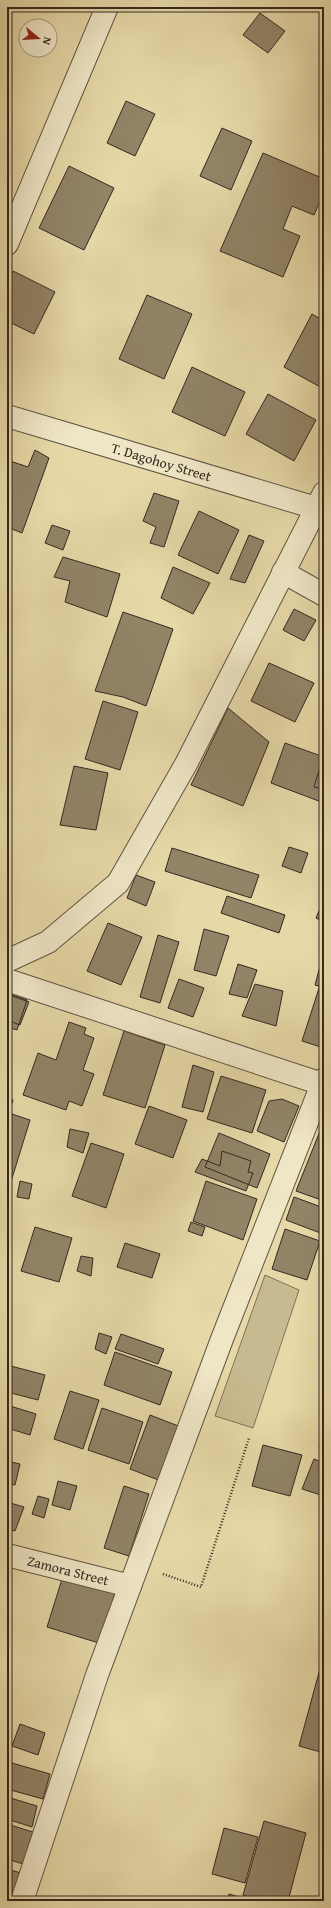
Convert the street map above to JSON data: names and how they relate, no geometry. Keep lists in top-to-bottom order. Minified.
{"streets":{"street":["T. Dagohoy Street","Zamora Street"]},"north":"right"}
